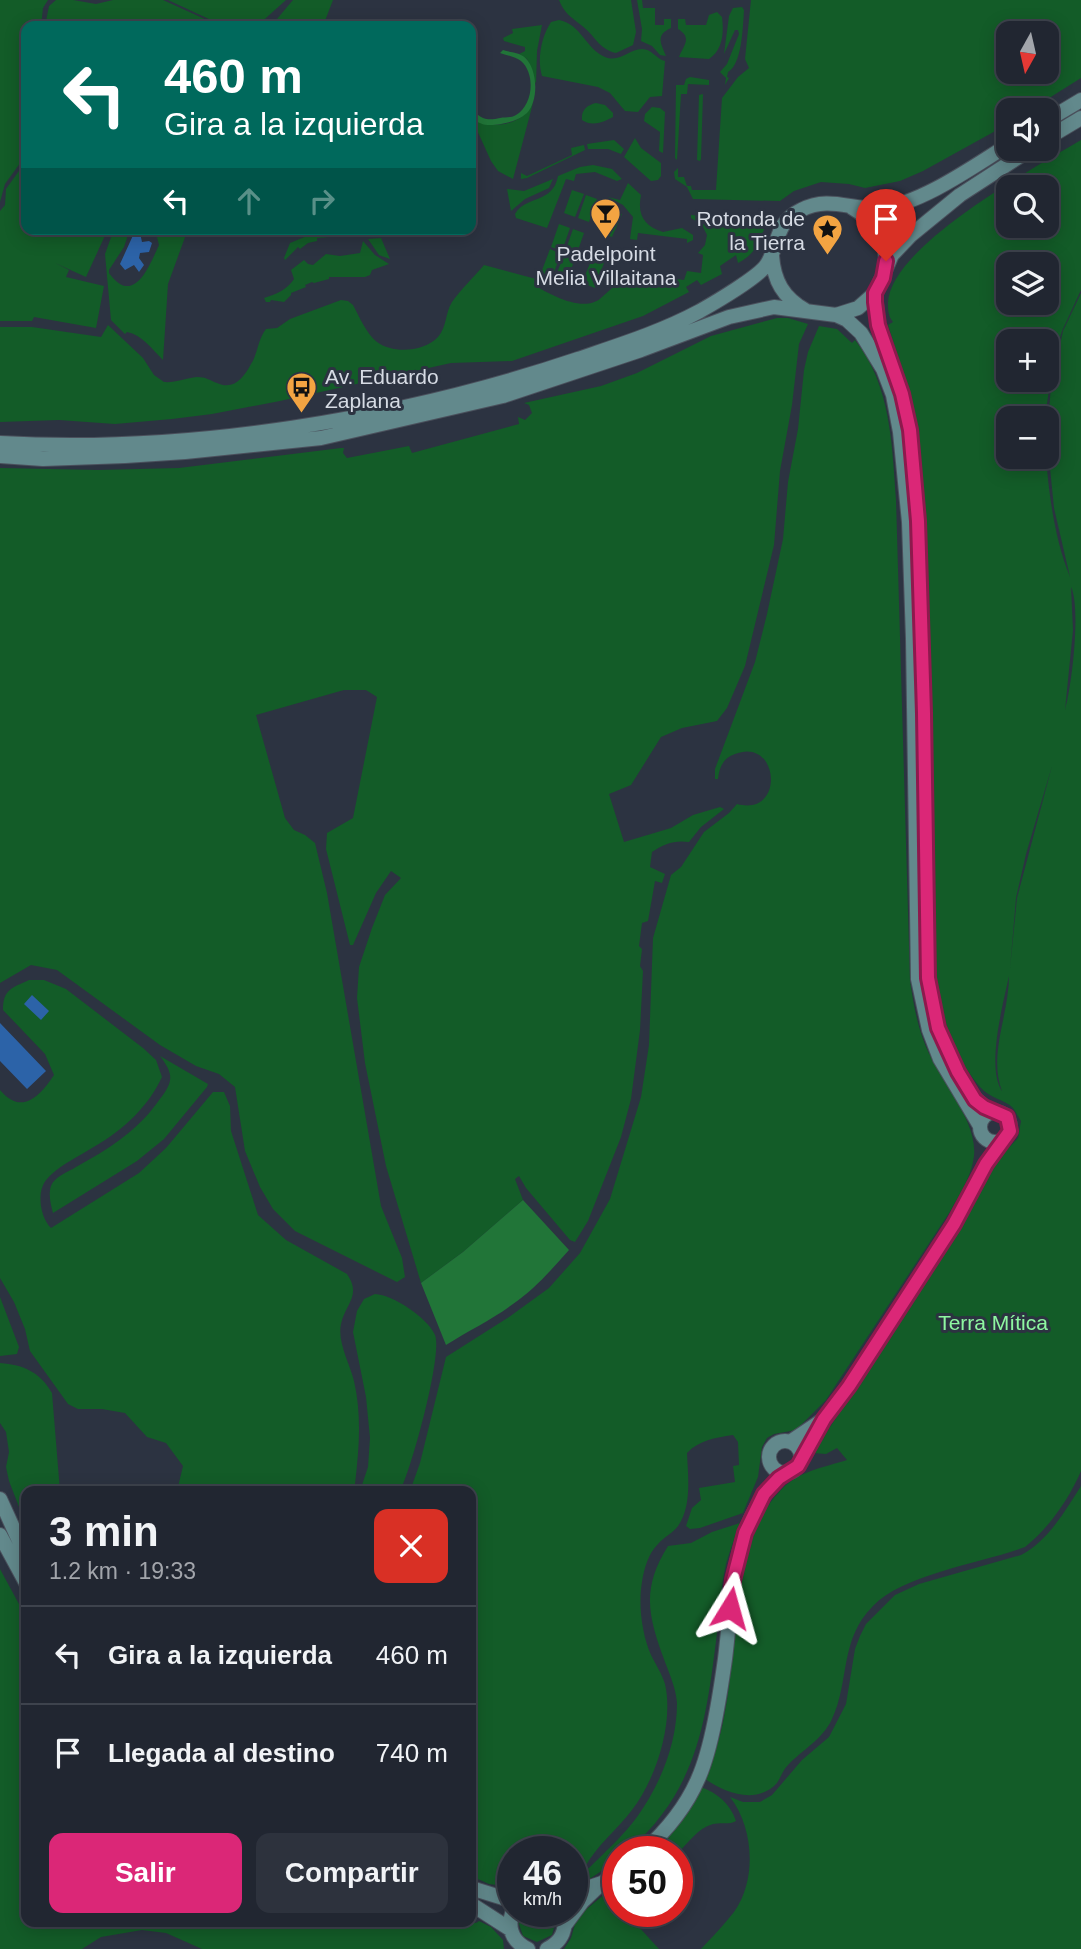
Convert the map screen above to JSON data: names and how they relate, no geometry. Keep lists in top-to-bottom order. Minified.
{"parks":["Terra Mítica"],"places":{"bar":["Padelpoint Melia Villaitana"],"place":["Rotonda de la Tierra"],"bus stop":["Av. Eduardo Zaplana"]},"north":"bottom","page":{"map_buttons":["+","−"],"turn":["460 m","Gira a la izquierda"],"heading":["3 min","1.2 km · 19:33"],"list":[{"name":"Gira a la izquierda","value":"460 m"},{"name":"Llegada al destino","value":"740 m"}],"buttons":["Salir","Compartir"],"speed":"46 km/h","limit":"50"}}
